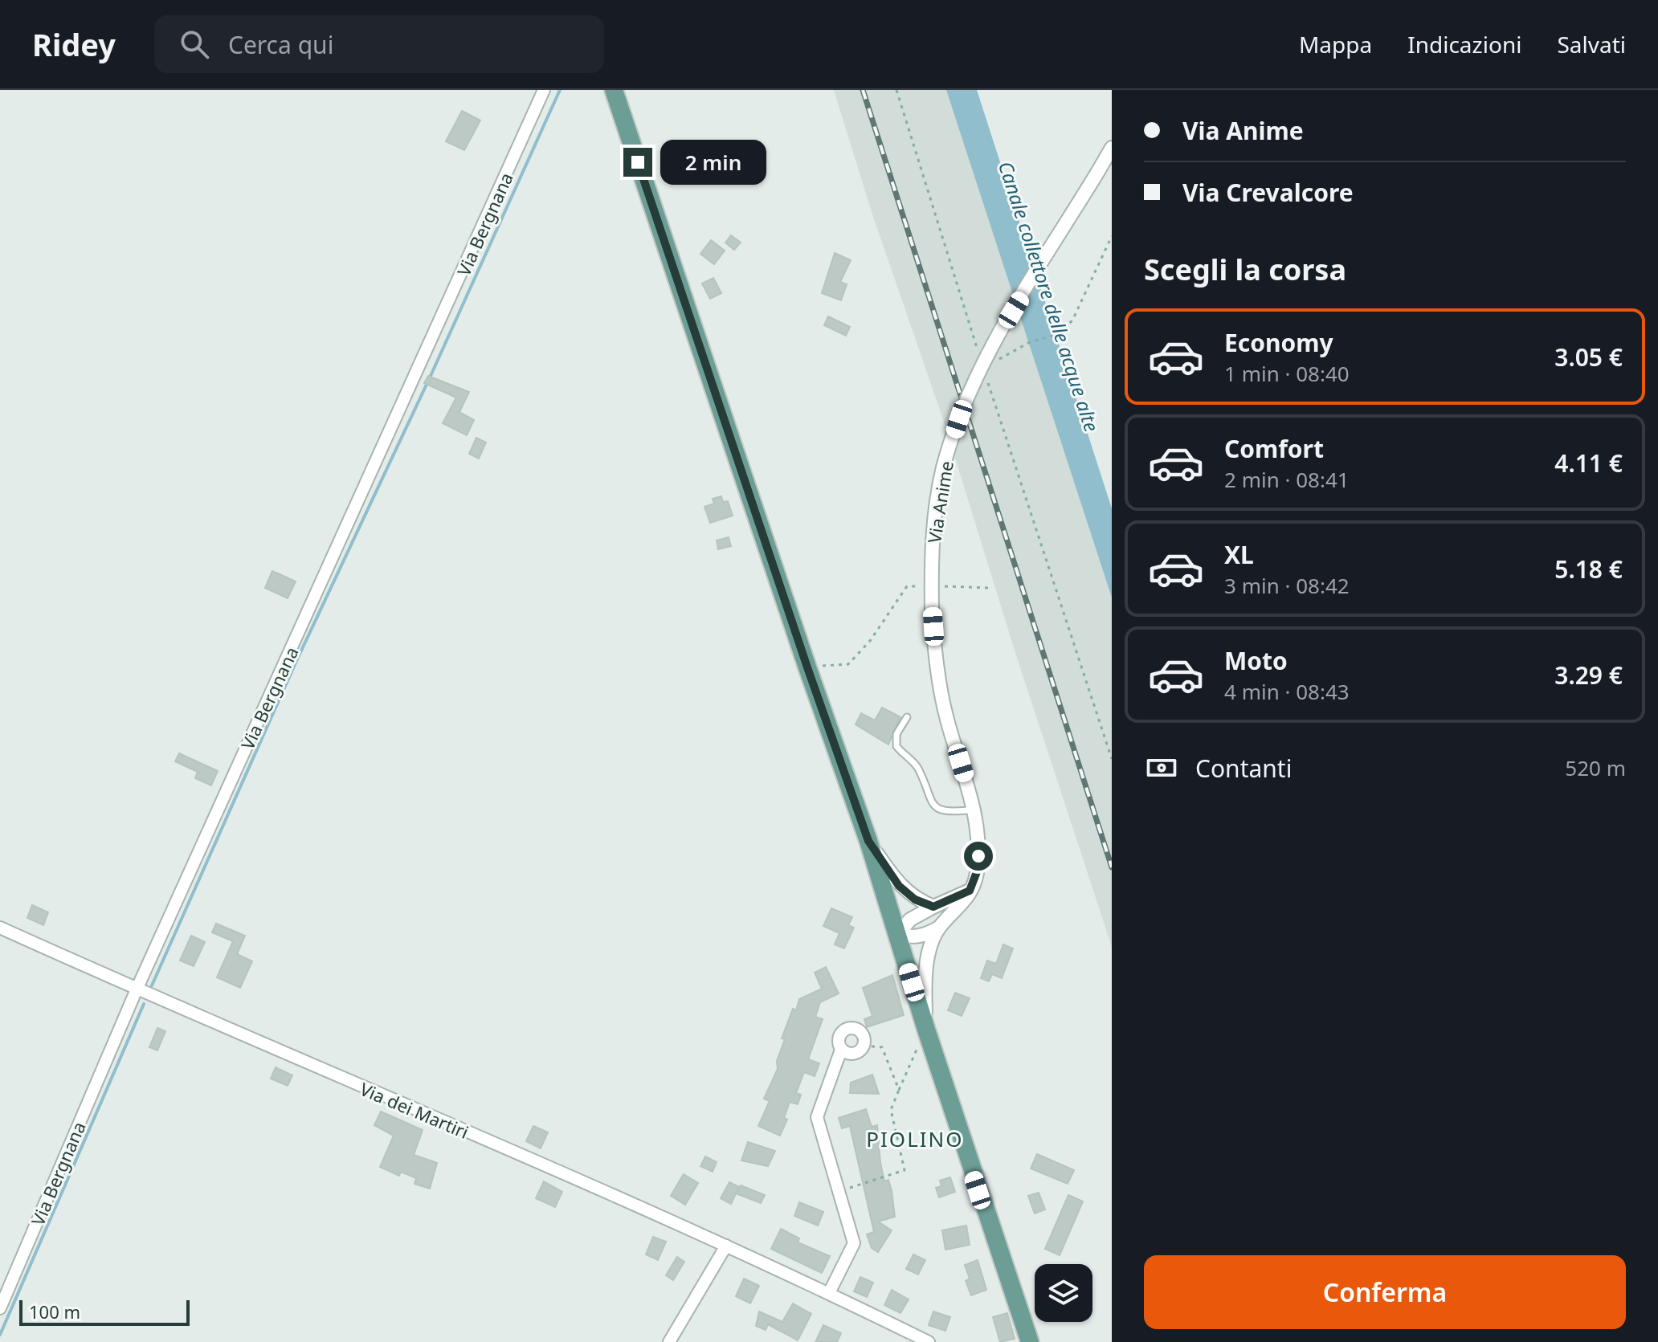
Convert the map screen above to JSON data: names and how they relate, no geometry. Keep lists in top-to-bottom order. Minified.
{"streets":{"street":["Via Bergnana","Via Anime","Via dei Martiri"]},"crossings":[["Via Bergnana","Via dei Martiri"]],"districts":["PIOLINO"],"water":["Canale collettore delle acque alte"],"scale_bar":"100 m","page":{"header":"Ridey","search":"Cerca qui","nav":["Mappa","Indicazioni","Salvati"],"banner":["Via Anime","Via Crevalcore"],"bubble":"2 min","heading":"Scegli la corsa","list":[{"name":"Economy","note":"1 min · 08:40","value":"3.05 €"},{"name":"Comfort","note":"2 min · 08:41","value":"4.11 €"},{"name":"XL","note":"3 min · 08:42","value":"5.18 €"},{"name":"Moto","note":"4 min · 08:43","value":"3.29 €"}],"pay":["Contanti","520 m"],"buttons":"Conferma","scale":"100 m"}}
